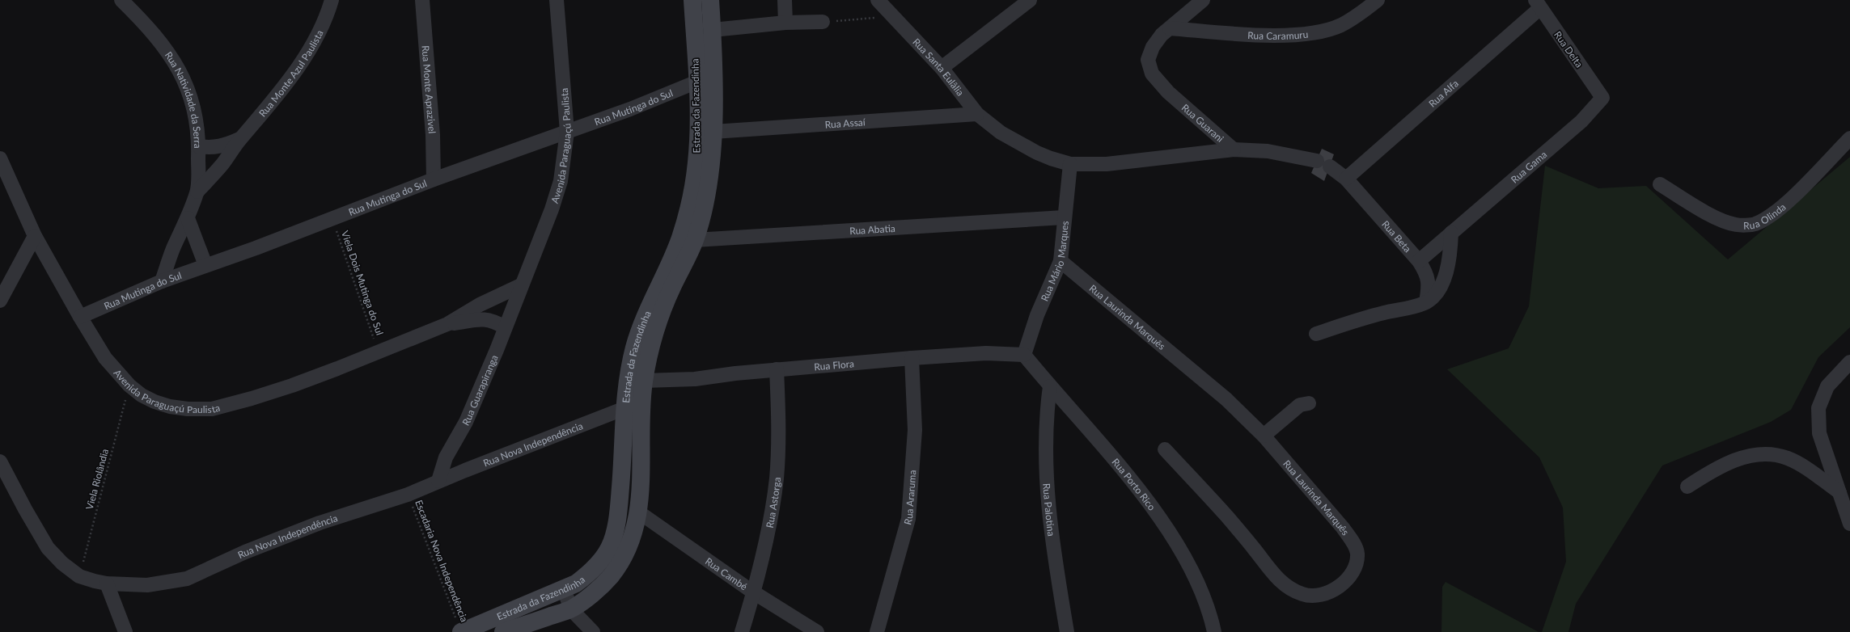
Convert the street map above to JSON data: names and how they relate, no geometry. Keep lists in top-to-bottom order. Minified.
{"streets":{"main road":["Estrada da Fazendinha"],"street":["Rua Caramuru","Rua Delta","Rua Santa Eulâlia","Rua Monte Azul Paulista","Rua Monte Aprazivel","Rua Alfa","Rua Natividade da Serra","Rua Mutinga do Sul","Rua Assaí","Rua Guarani","Avenida Paraguaçú Paulista","Rua Gama","Rua Olinda","Rua Abatia","Rua Beta","Rua Mário Marques","Rua Laurinda Marquês","Rua Flora","Rua Guarapiranga","Rua Nova Independência","Rua Porto Rico","Rua Araruma","Rua Astorga","Rua Palotina","Rua Cambé"],"path":["Viela Dois Mutinga do Sul","Viela Riolândia","Escadaria Nova Independência"]},"crossings":[["Rua Caramuru","Rua Guarani"],["Rua Delta","Rua Alfa"],["Rua Delta","Rua Gama"],["Rua Santa Eulâlia","Rua Assaí"],["Rua Santa Eulâlia","Rua Guarani"],["Rua Santa Eulâlia","Rua Mário Marques"],["Rua Monte Azul Paulista","Rua Natividade da Serra"],["Rua Monte Aprazivel","Rua Mutinga do Sul"],["Rua Alfa","Rua Beta"],["Rua Natividade da Serra","Rua Mutinga do Sul"],["Estrada da Fazendinha","Rua Mutinga do Sul"],["Estrada da Fazendinha","Rua Assaí"],["Estrada da Fazendinha","Rua Abatia"],["Estrada da Fazendinha","Rua Flora"],["Estrada da Fazendinha","Rua Nova Independência"],["Estrada da Fazendinha","Escadaria Nova Independência"],["Estrada da Fazendinha","Rua Cambé"],["Rua Mutinga do Sul","Avenida Paraguaçú Paulista"],["Rua Mutinga do Sul","Viela Dois Mutinga do Sul"],["Avenida Paraguaçú Paulista","Viela Dois Mutinga do Sul"],["Avenida Paraguaçú Paulista","Rua Guarapiranga"],["Avenida Paraguaçú Paulista","Viela Riolândia"],["Rua Gama","Rua Beta"],["Rua Abatia","Rua Mário Marques"],["Rua Mário Marques","Rua Laurinda Marquês"],["Rua Mário Marques","Rua Flora"],["Rua Mário Marques","Rua Porto Rico"],["Rua Flora","Rua Porto Rico"],["Rua Flora","Rua Araruma"],["Rua Flora","Rua Astorga"],["Rua Guarapiranga","Rua Nova Independência"],["Rua Nova Independência","Viela Riolândia"],["Rua Nova Independência","Escadaria Nova Independência"],["Rua Porto Rico","Rua Palotina"],["Rua Astorga","Rua Cambé"]]}
